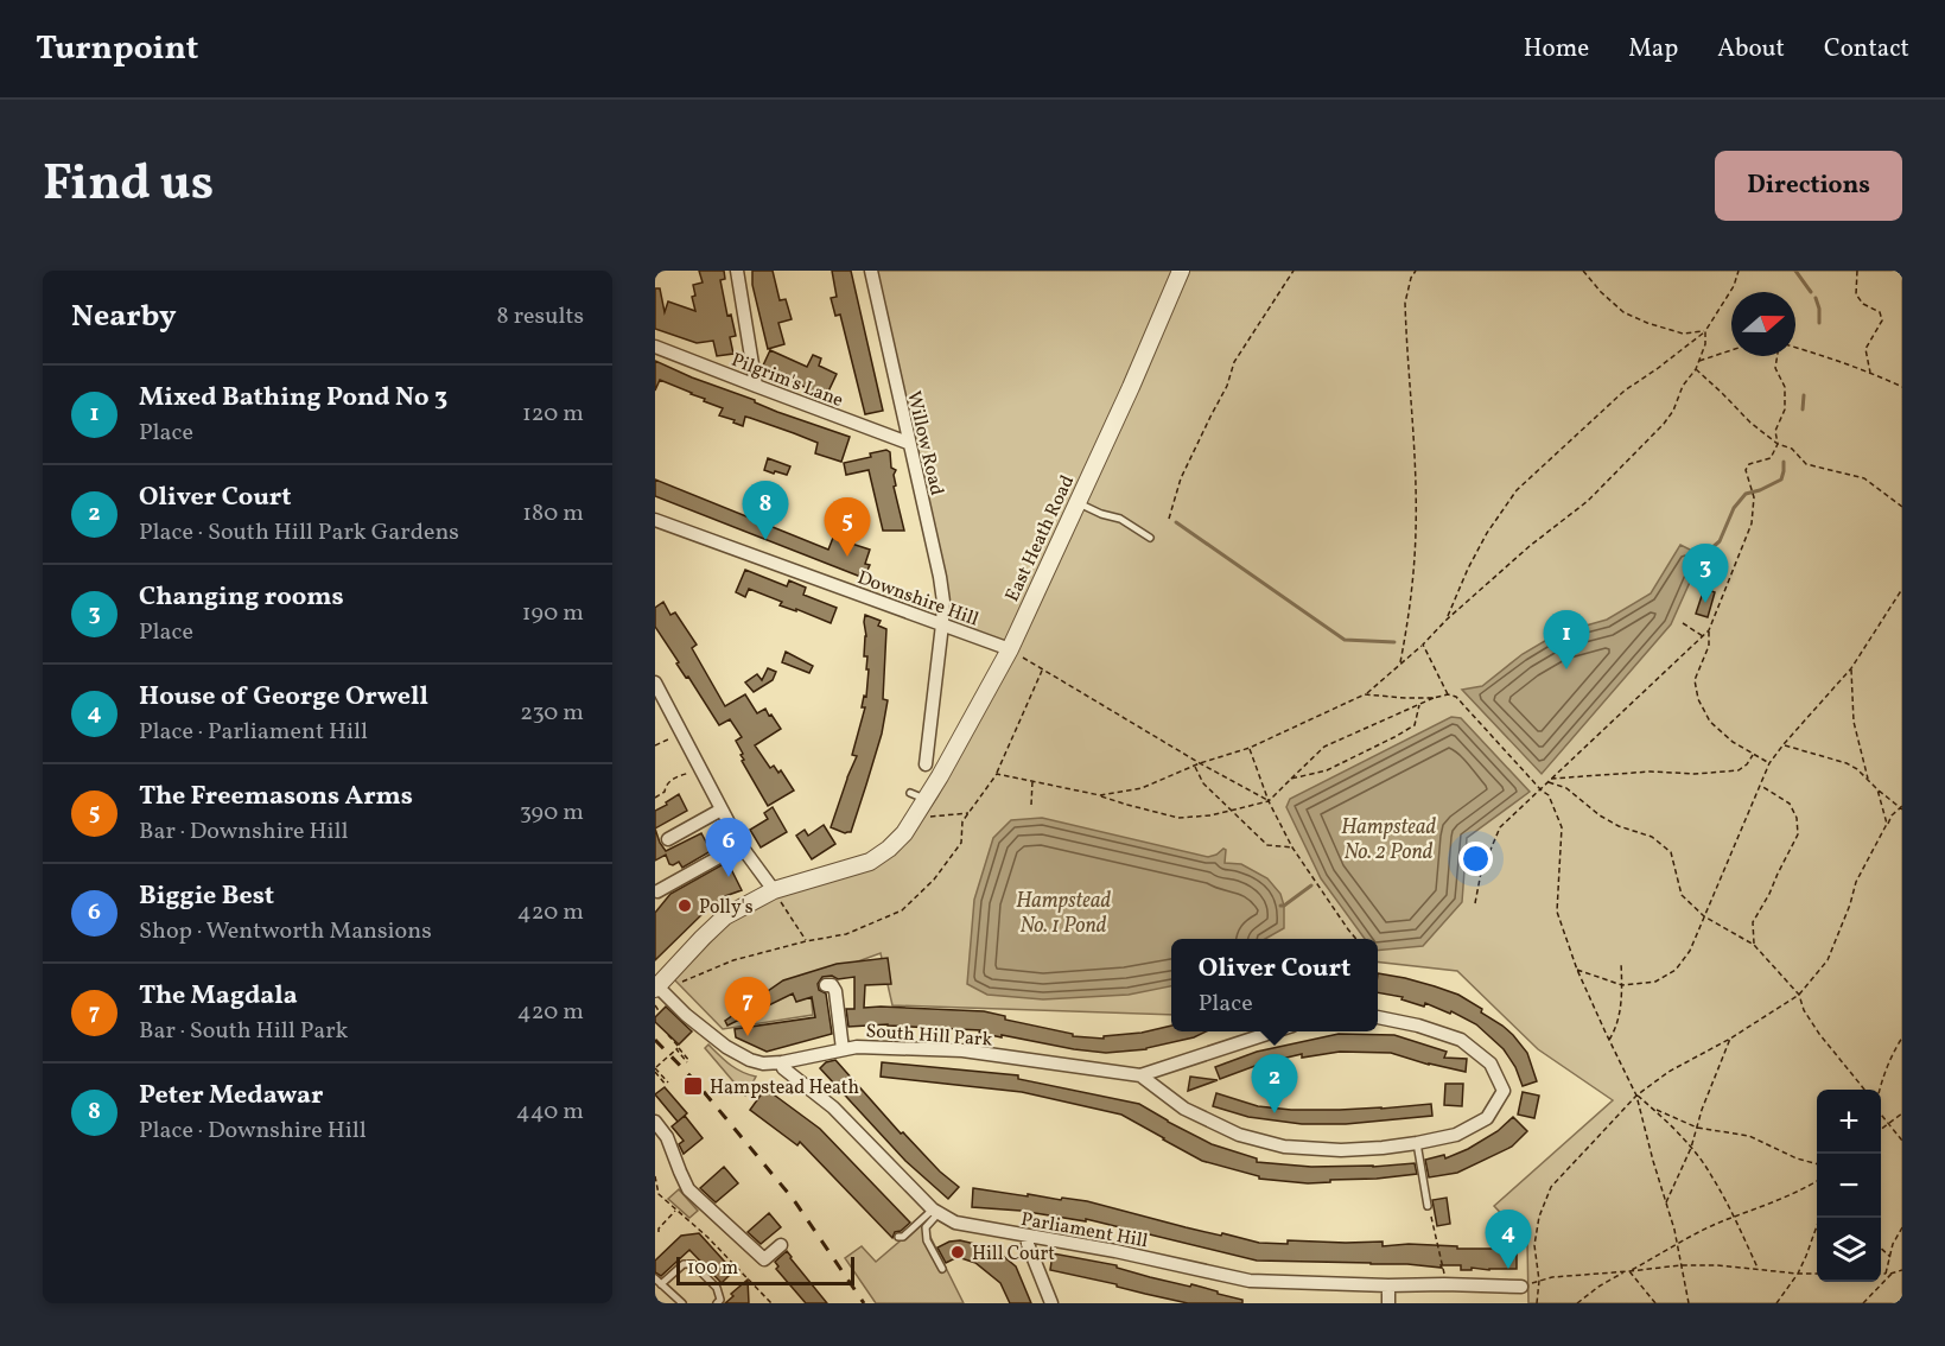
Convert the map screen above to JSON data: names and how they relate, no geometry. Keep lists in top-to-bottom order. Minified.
{"streets":{"street":["Pilgrim's Lane","Willow Road","East Heath Road","Downshire Hill","South Hill Park","Parliament Hill"]},"crossings":[["Pilgrim's Lane","Willow Road"],["Willow Road","Downshire Hill"],["East Heath Road","Downshire Hill"],["East Heath Road","South Hill Park"],["South Hill Park","Parliament Hill"]],"water":["Hampstead No. 2 Pond","Hampstead No. 1 Pond"],"places":{"other":["Polly's","Hill Court"],"transit":["Hampstead Heath"]},"scale_bar":"100 m","north":"right","page":{"header":"Turnpoint","nav":["Home","Map","About","Contact"],"title":"Find us","buttons":"Directions","heading":["Nearby","8 results"],"list":[{"mark":"1","name":"Mixed Bathing Pond No 3","note":"Place","value":"120 m"},{"mark":"2","name":"Oliver Court","note":"Place · South Hill Park Gardens","value":"180 m"},{"mark":"3","name":"Changing rooms","note":"Place","value":"190 m"},{"mark":"4","name":"House of George Orwell","note":"Place · Parliament Hill","value":"230 m"},{"mark":"5","name":"The Freemasons Arms","note":"Bar · Downshire Hill","value":"390 m"},{"mark":"6","name":"Biggie Best","note":"Shop · Wentworth Mansions","value":"420 m"},{"mark":"7","name":"The Magdala","note":"Bar · South Hill Park","value":"420 m"},{"mark":"8","name":"Peter Medawar","note":"Place · Downshire Hill","value":"440 m"}],"pins":["8","5","3","1","6","7","2","4"],"popup":["Oliver Court","Place"],"map_buttons":["+","−"],"scale":"100 m"}}
